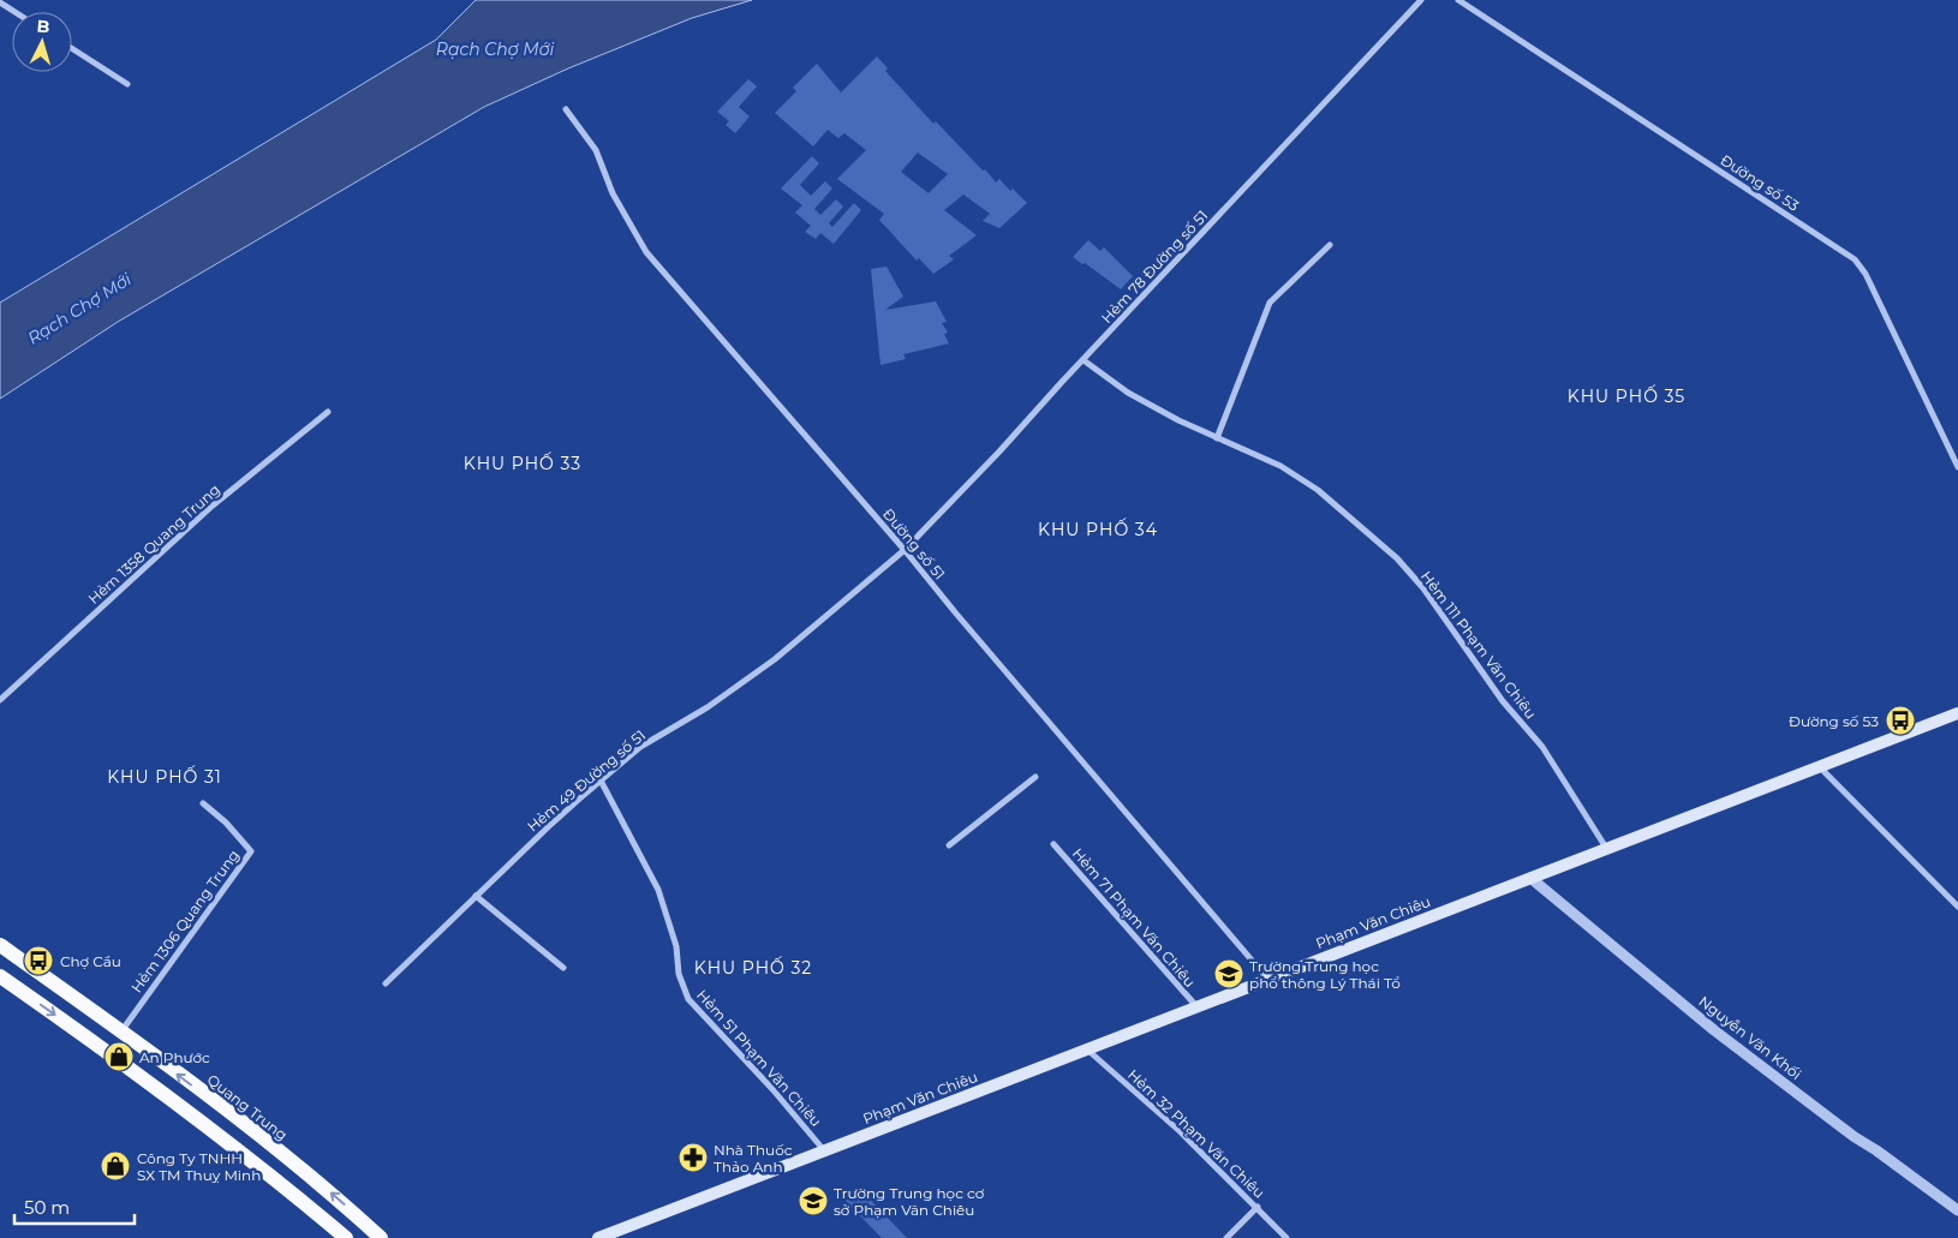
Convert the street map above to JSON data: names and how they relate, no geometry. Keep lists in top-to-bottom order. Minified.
{"streets":{"main road":["Phạm Văn Chiêu","Quang Trung"],"street":["Đường số 53","Hẻm 78 Đường số 51","Hẻm 1358 Quang Trung","Đường số 51","Hẻm 111 Phạm Văn Chiêu","Hẻm 49 Đường số 51","Hẻm 71 Phạm Văn Chiêu","Hẻm 1306 Quang Trung","Nguyễn Văn Khối","Hẻm 51 Phạm Văn Chiêu","Hẻm 32 Phạm Văn Chiêu"]},"crossings":[["Hẻm 78 Đường số 51","Đường số 51"],["Hẻm 78 Đường số 51","Hẻm 111 Phạm Văn Chiêu"],["Hẻm 78 Đường số 51","Hẻm 49 Đường số 51"],["Đường số 51","Hẻm 49 Đường số 51"],["Đường số 51","Phạm Văn Chiêu"],["Hẻm 111 Phạm Văn Chiêu","Phạm Văn Chiêu"],["Hẻm 49 Đường số 51","Hẻm 51 Phạm Văn Chiêu"],["Hẻm 71 Phạm Văn Chiêu","Phạm Văn Chiêu"],["Hẻm 1306 Quang Trung","Quang Trung"],["Phạm Văn Chiêu","Nguyễn Văn Khối"],["Phạm Văn Chiêu","Hẻm 51 Phạm Văn Chiêu"],["Phạm Văn Chiêu","Hẻm 32 Phạm Văn Chiêu"]],"districts":["KHU PHỐ 35","KHU PHỐ 33","KHU PHỐ 34","KHU PHỐ 31","KHU PHỐ 32"],"water":["Rạch Chợ Mới"],"places":{"bus stop":["Đường số 53","Chợ Cầu"],"school or university":["Trường Trung học phổ thông Lý Thái Tổ","Trường Trung học cơ sở Phạm Văn Chiêu"],"shop":["An Phước","Công Ty TNHH SX TM Thuỵ Minh"],"pharmacy":["Nhà Thuốc Thảo Anh"]},"scale_bar":"50 m","north":"top"}
